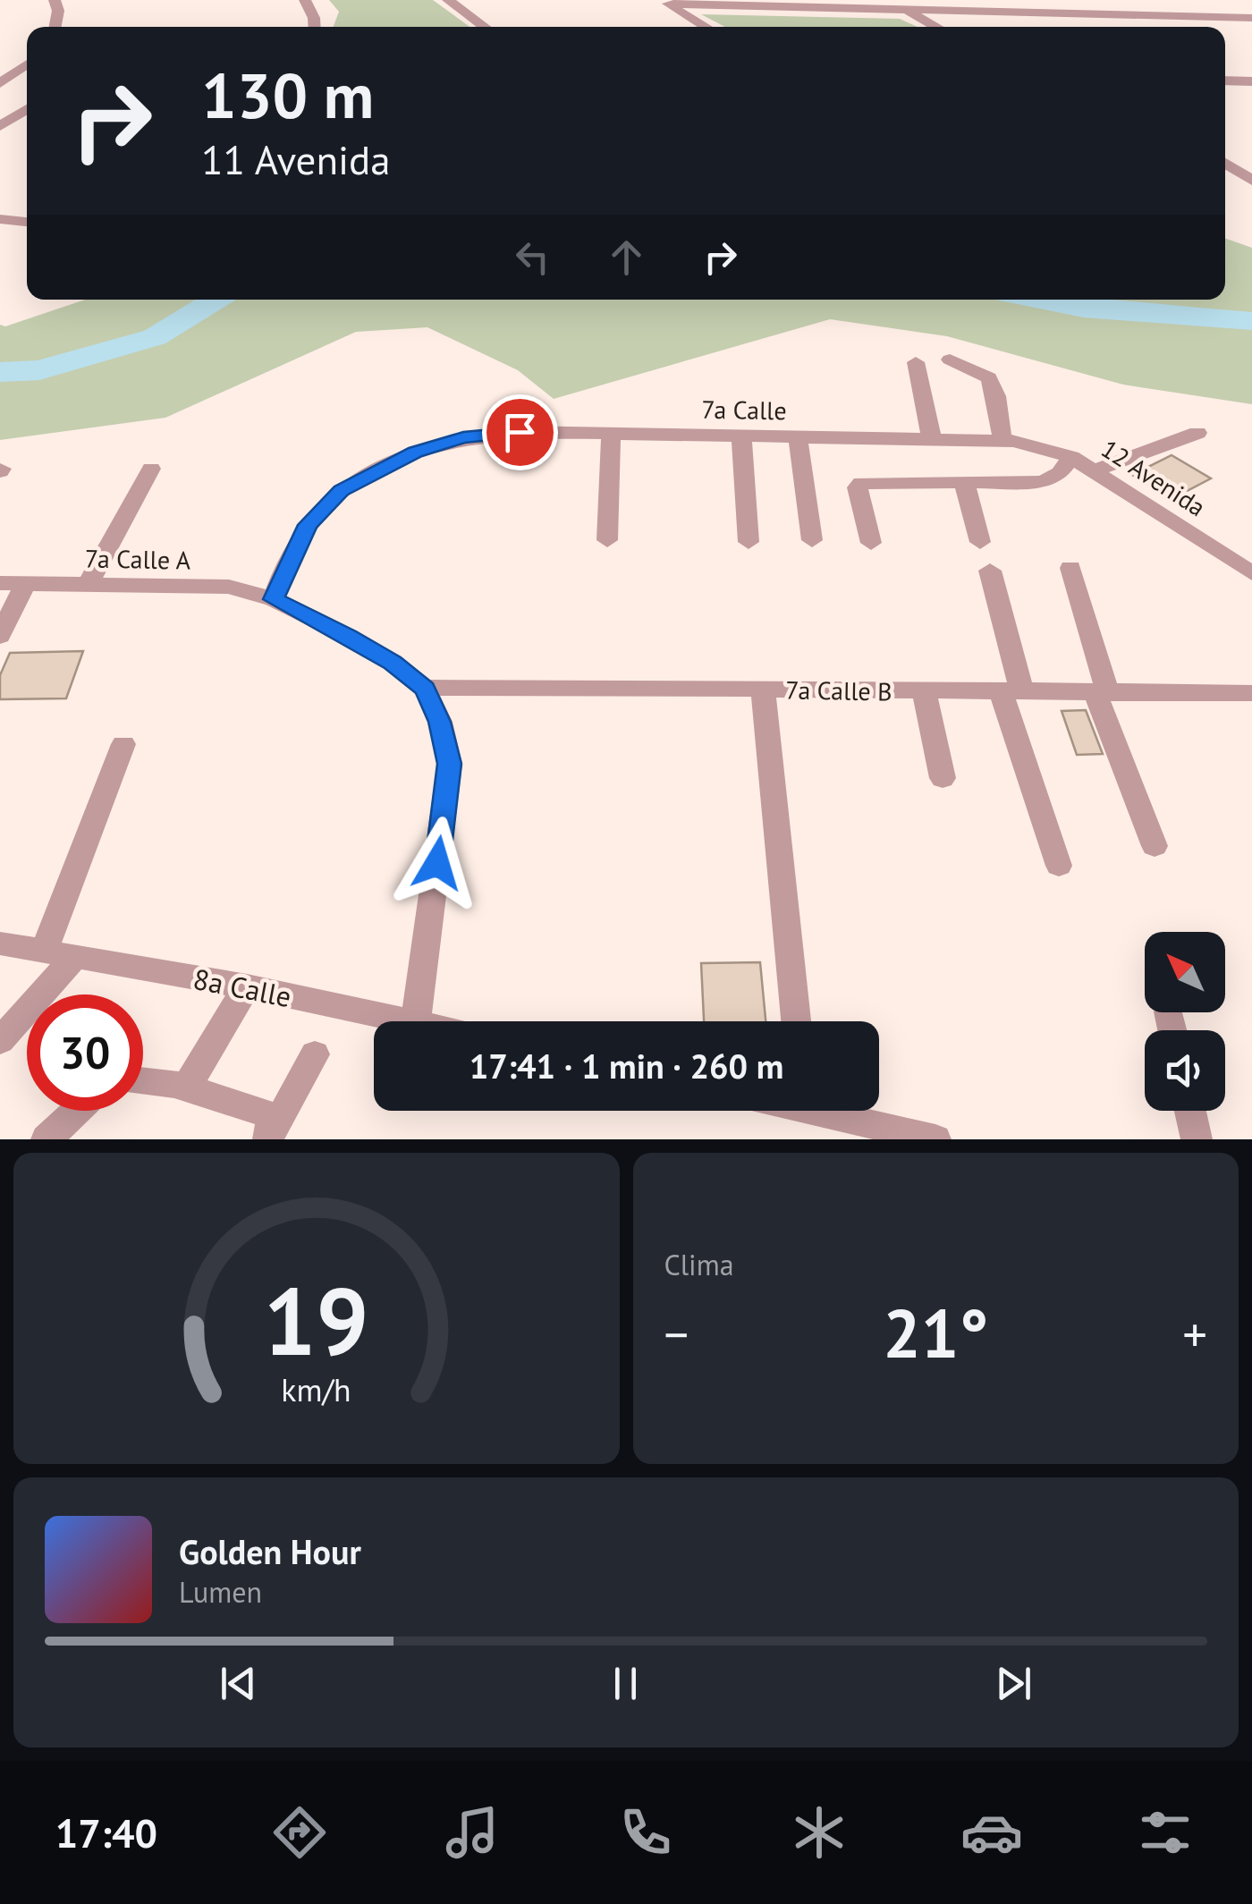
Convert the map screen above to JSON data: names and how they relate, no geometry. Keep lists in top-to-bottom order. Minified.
{"streets":{"street":["7a Calle","12 Avenida","7a Calle A","7a Calle B","8a Calle"]},"crossings":[["7a Calle","12 Avenida"],["7a Calle","7a Calle A"],["7a Calle A","7a Calle B"]],"north":"top left","page":{"turn":["130 m","11 Avenida"],"limit":"30","trip":"17:41 · 1 min · 260 m","tile":"Clima","heat":["−","21°","+"],"song":["Golden Hour","Lumen"],"tabs":"17:40","gauge":["19","km/h"]}}
